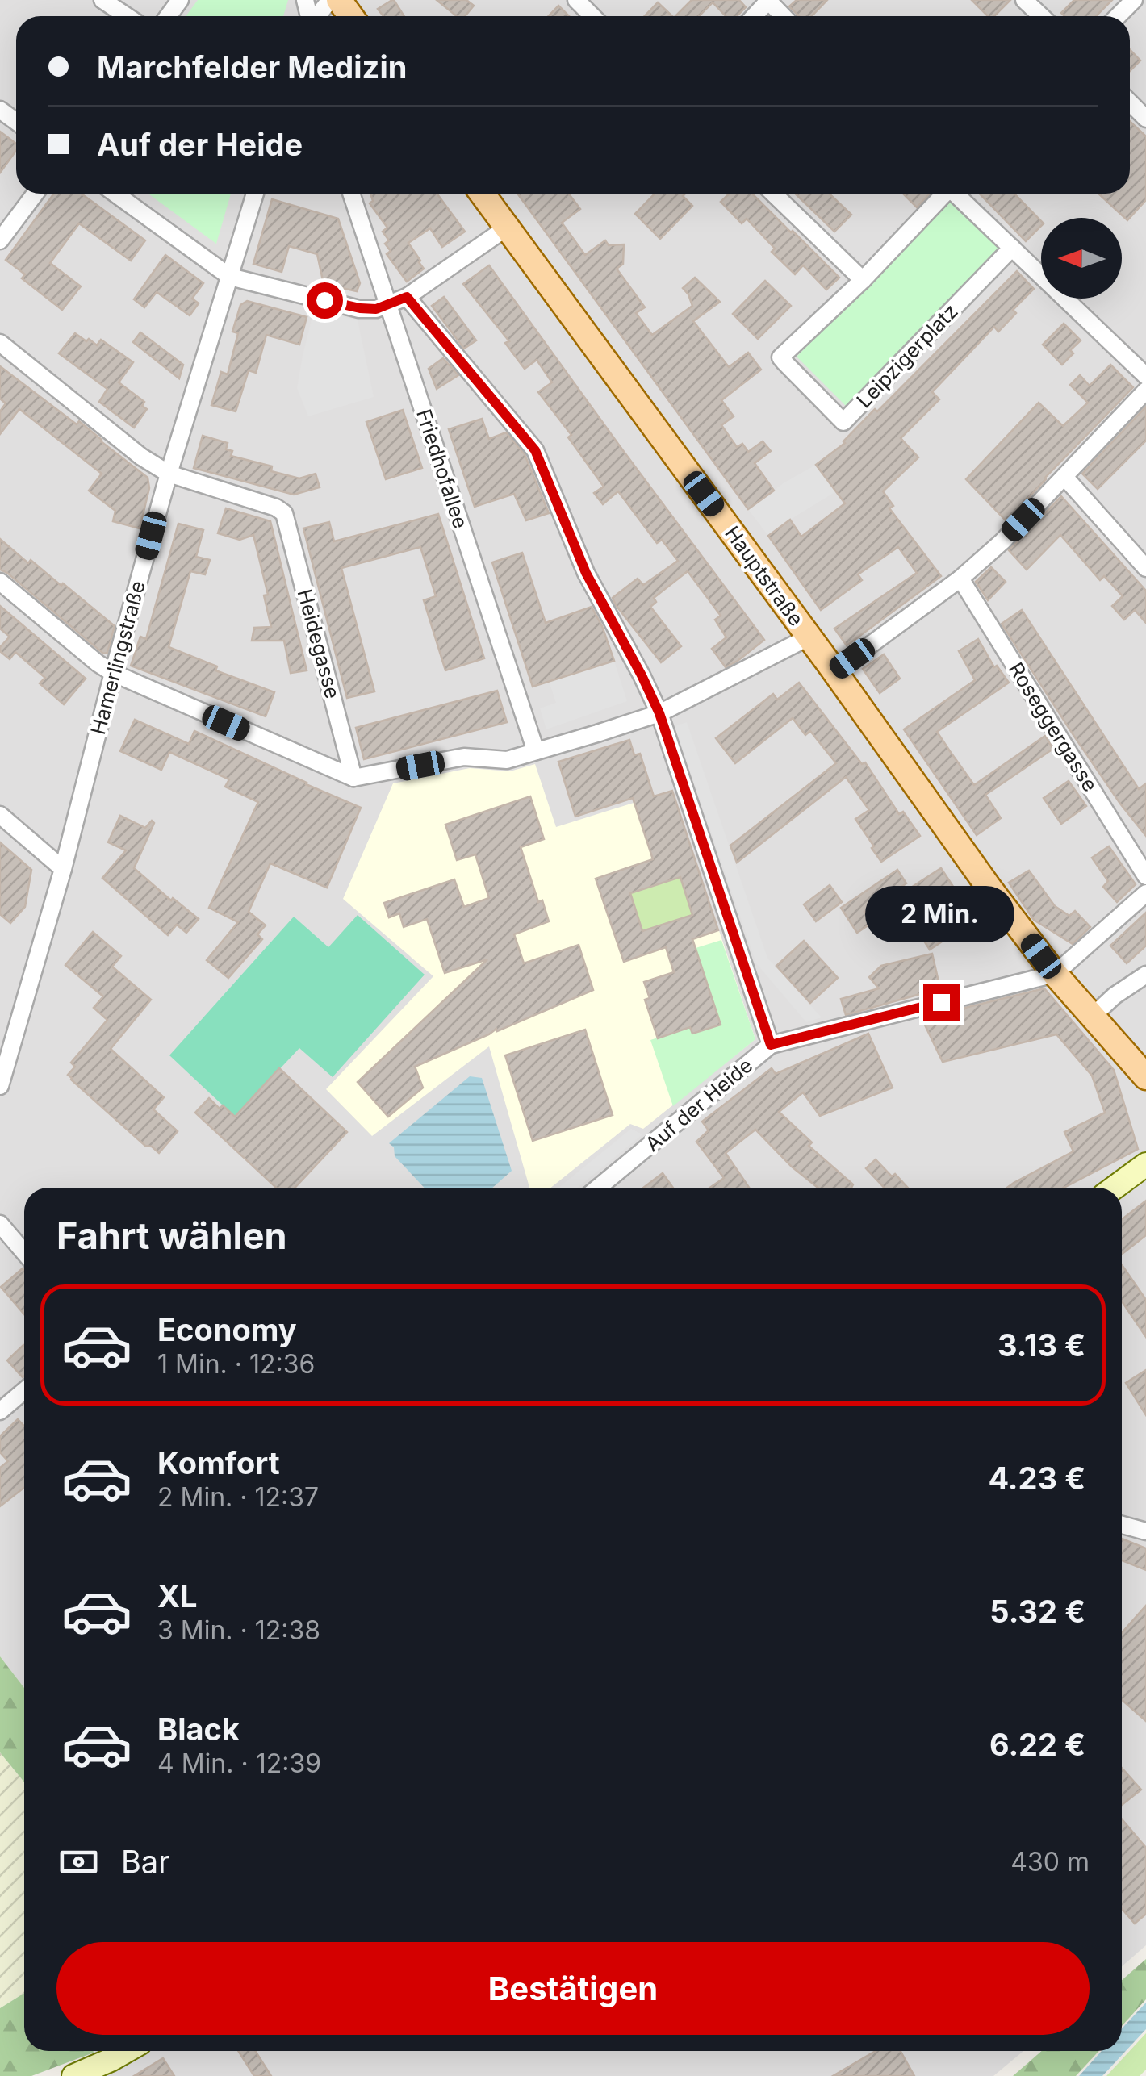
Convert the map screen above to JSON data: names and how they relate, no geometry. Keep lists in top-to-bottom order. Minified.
{"streets":{"main road":["Hauptstraße"],"street":["Leipzigerplatz","Friedhofallee","Heidegasse","Hamerlingstraße","Roseggergasse","Auf der Heide"]},"crossings":[["Hauptstraße","Auf der Heide"],["Heidegasse","Hamerlingstraße"]],"north":"left","page":{"banner":["Marchfelder Medizin","Auf der Heide"],"bubble":"2 Min.","heading":"Fahrt wählen","list":[{"name":"Economy","note":"1 Min. · 12:36","value":"3.13 €"},{"name":"Komfort","note":"2 Min. · 12:37","value":"4.23 €"},{"name":"XL","note":"3 Min. · 12:38","value":"5.32 €"},{"name":"Black","note":"4 Min. · 12:39","value":"6.22 €"}],"pay":["Bar","430 m"],"buttons":"Bestätigen"}}
